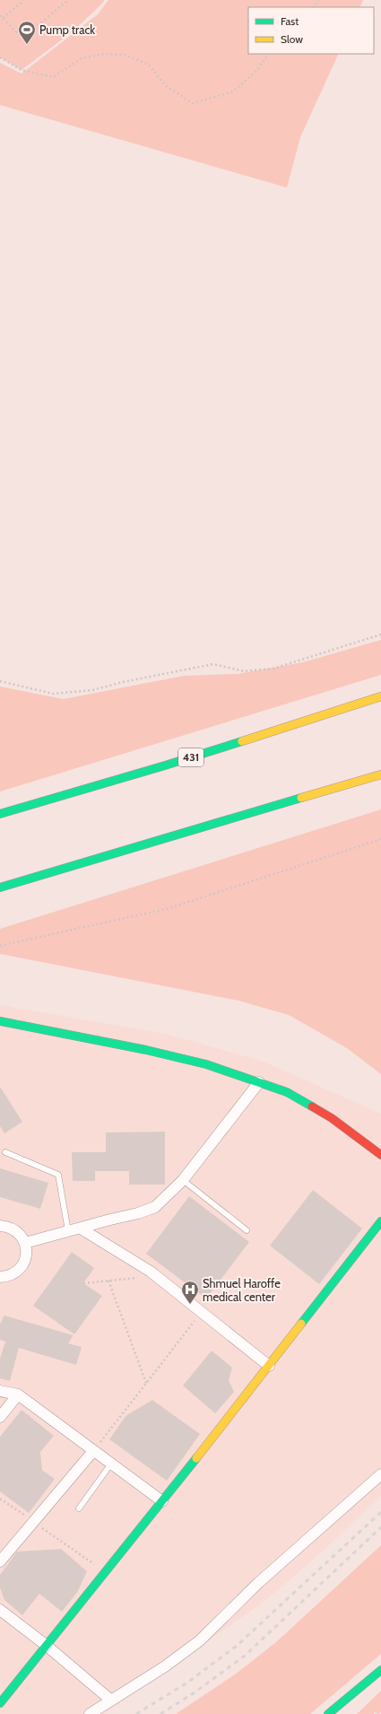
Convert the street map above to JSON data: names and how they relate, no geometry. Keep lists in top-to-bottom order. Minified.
{"streets":{"main road":["431"]},"places":{"sports":["Pump track"],"hospital":["Shmuel Haroffe medical center"]},"legend":["Fast","Slow"]}
